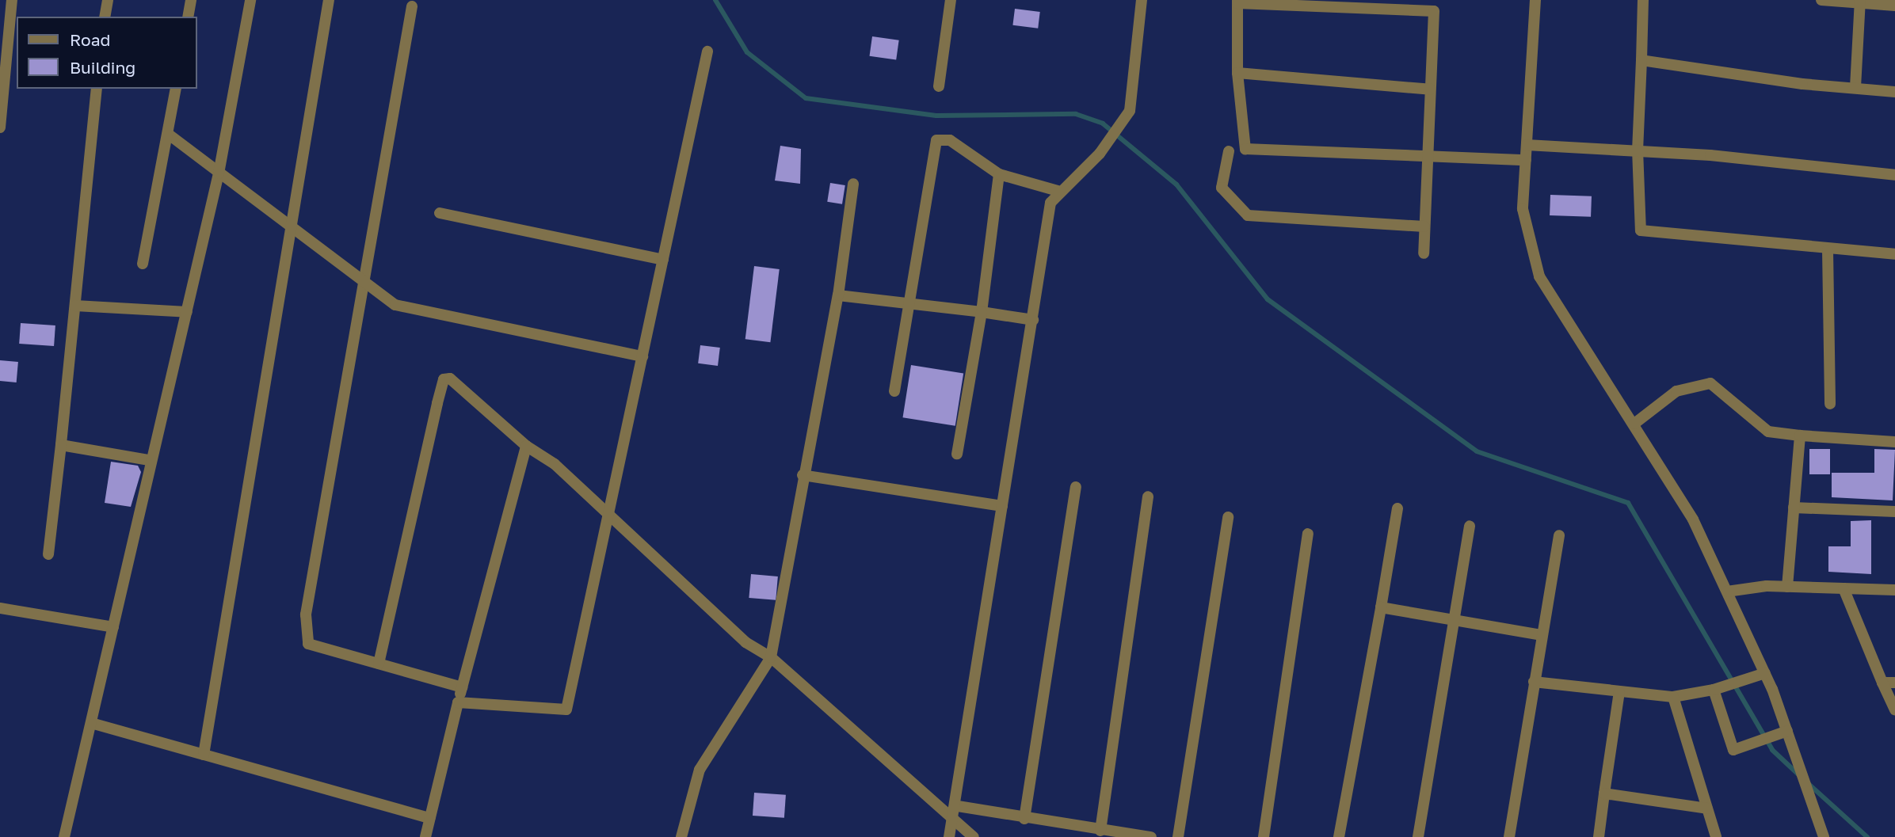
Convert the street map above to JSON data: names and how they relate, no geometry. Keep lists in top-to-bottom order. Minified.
{"legend":["Road","Building"]}
